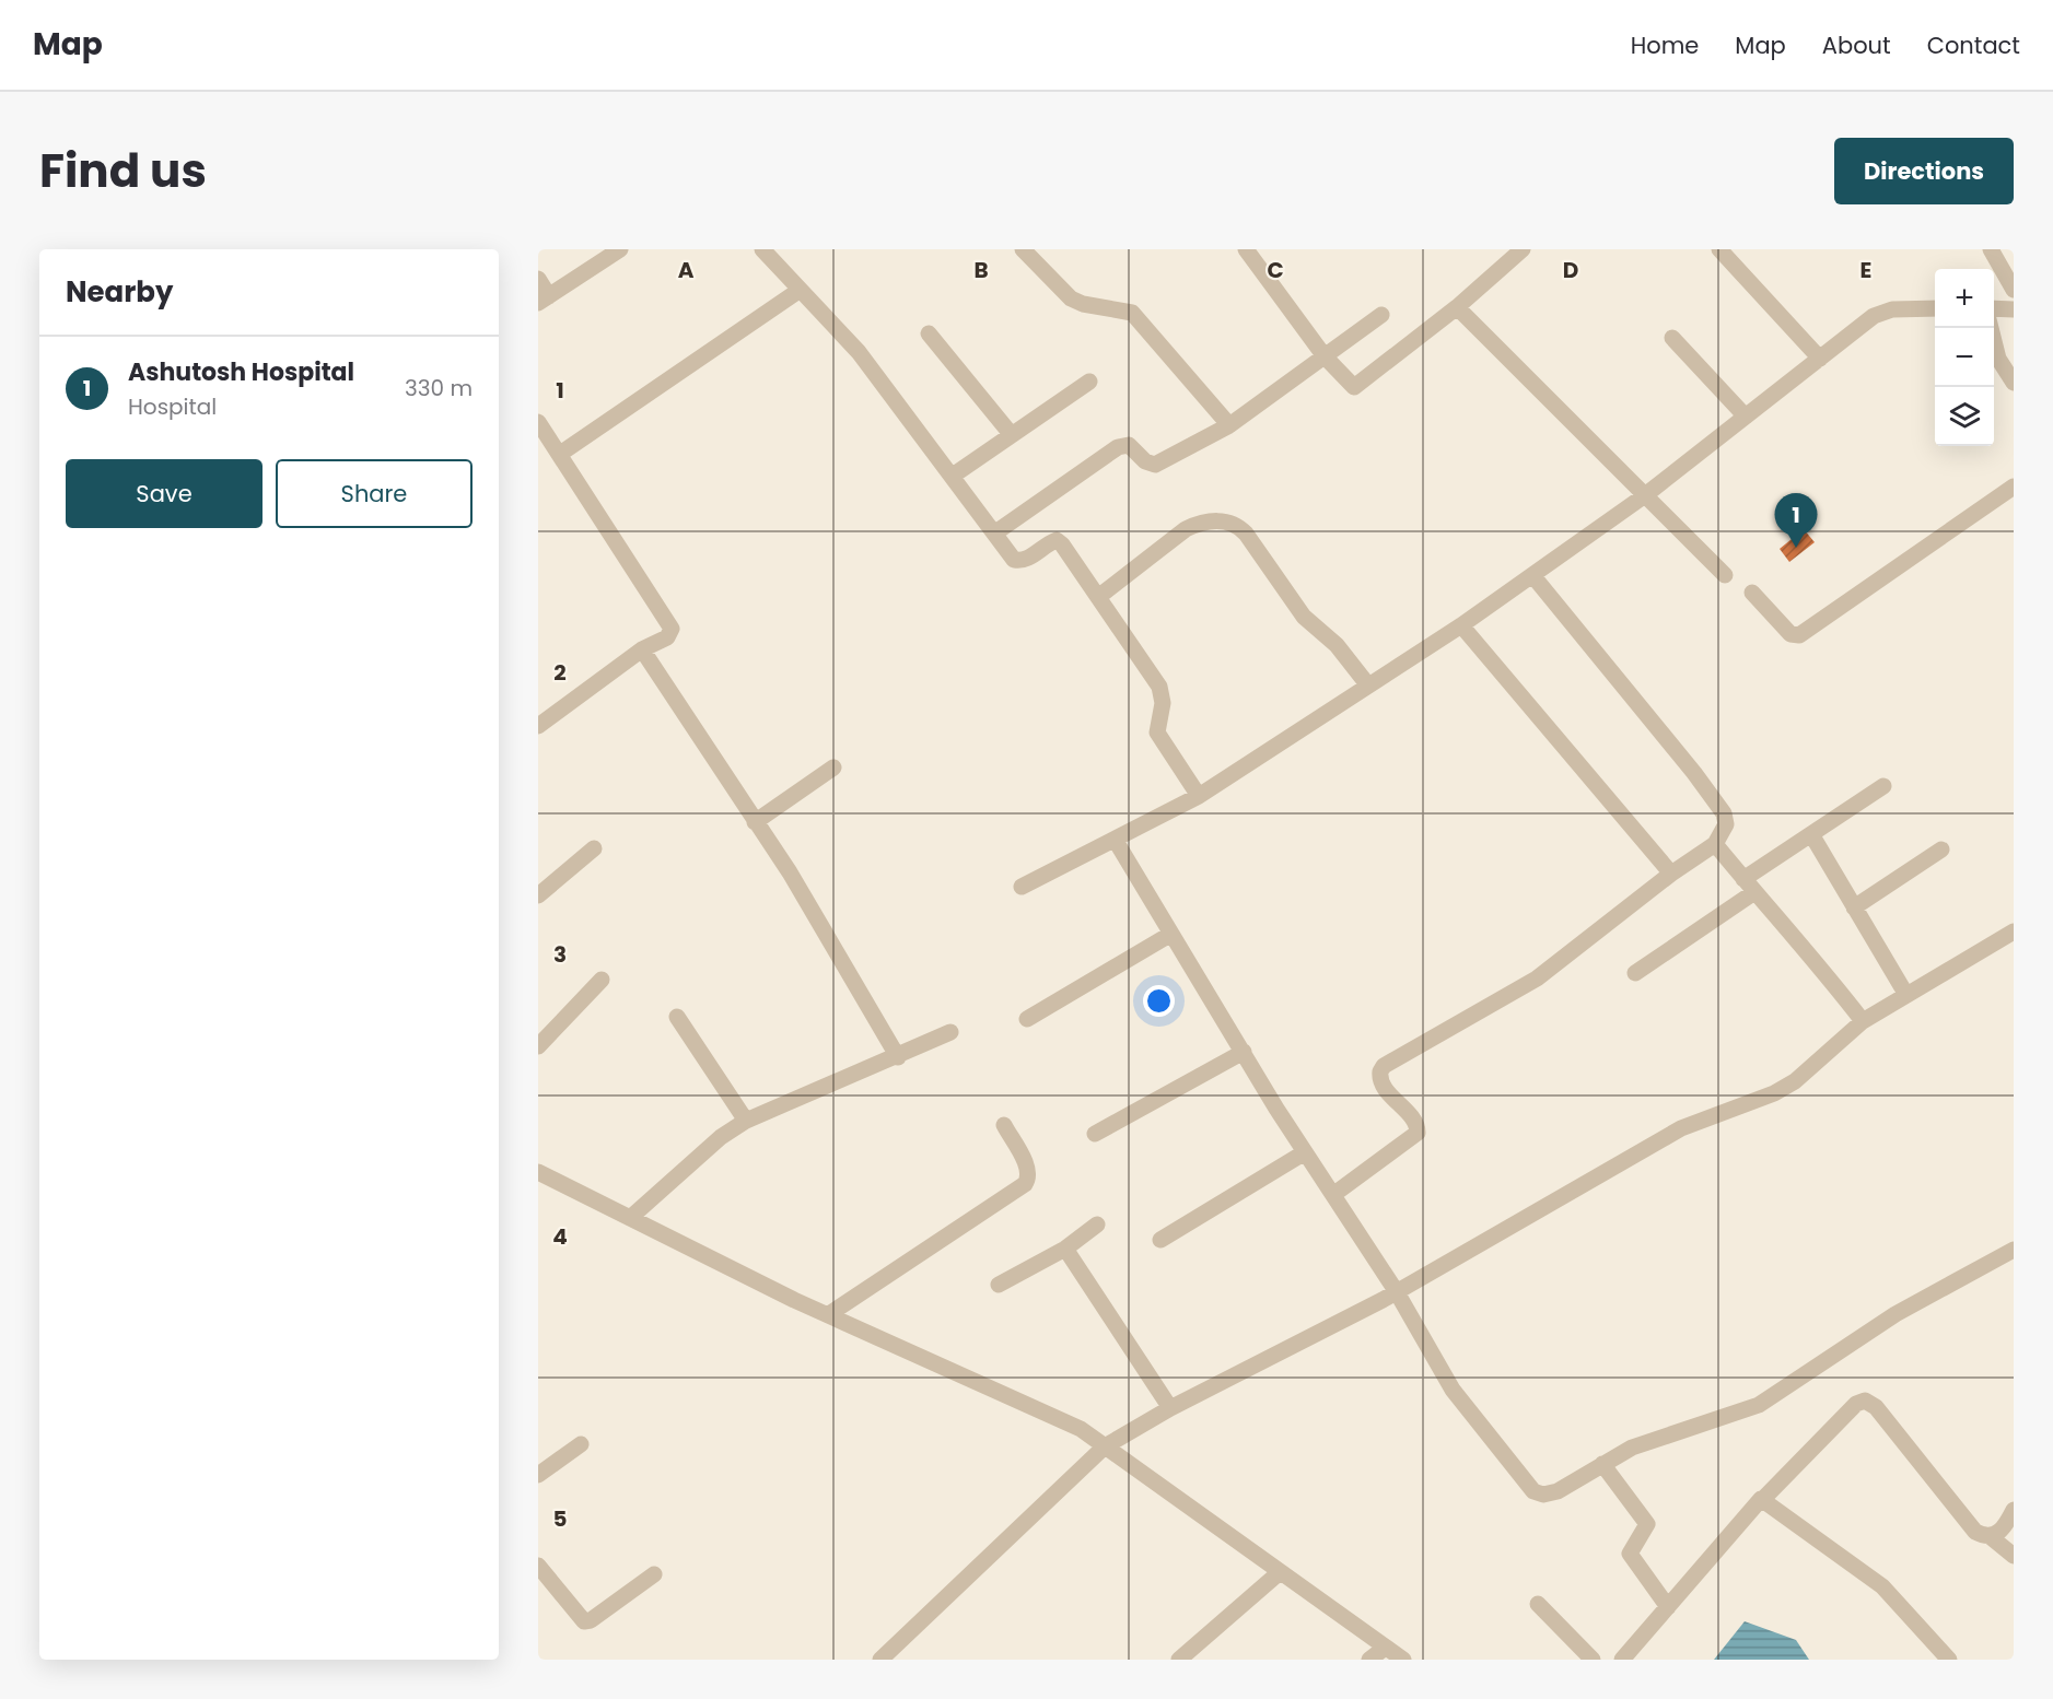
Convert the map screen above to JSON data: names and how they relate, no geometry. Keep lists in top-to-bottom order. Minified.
{"page":{"header":"Map","nav":["Home","Map","About","Contact"],"title":"Find us","buttons":["Directions",["Save","Share"]],"heading":"Nearby","map_buttons":["+","−"],"list":[{"mark":"1","name":"Ashutosh Hospital","note":"Hospital","value":"330 m"}],"pins":"1"},"grid":{"columns":["A","B","C","D","E"],"rows":["1","2","3","4","5"]}}
